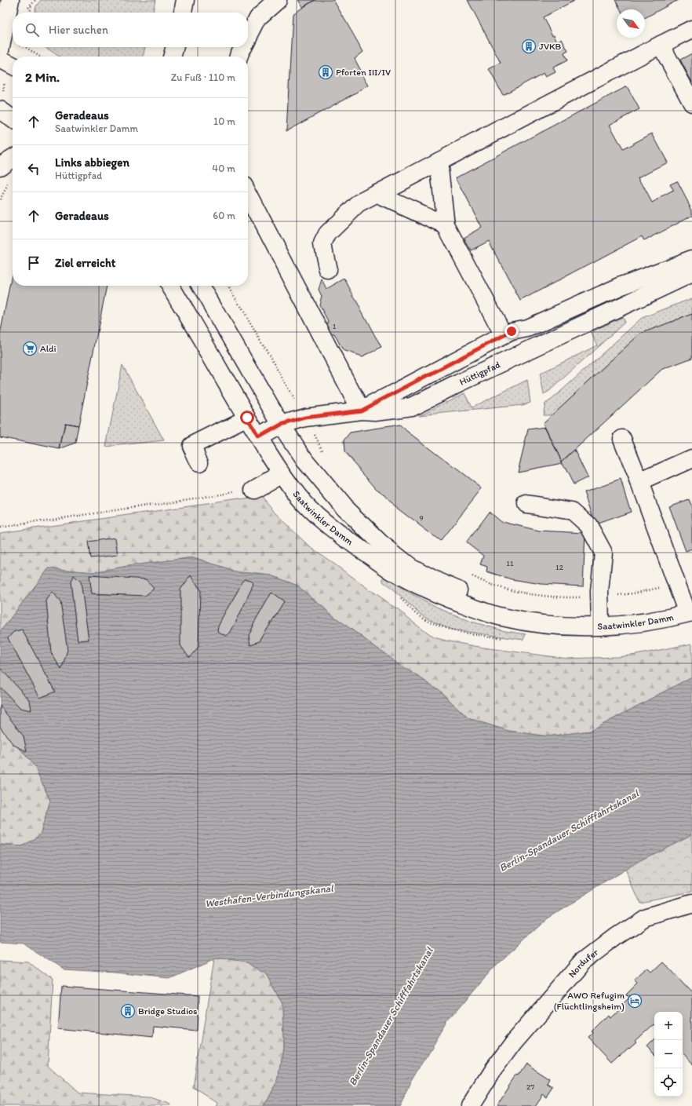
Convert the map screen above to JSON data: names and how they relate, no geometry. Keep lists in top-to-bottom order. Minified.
{"streets":{"main road":["Hüttigpfad","Saatwinkler Damm","Nordufer"]},"crossings":[["Hüttigpfad","Saatwinkler Damm"]],"water":["Berlin-Spandauer Schifffahrtskanal","Westhafen-Verbindungskanal"],"places":{"building":["JVKB","Pforten III/IV","Bridge Studios"],"supermarket":["Aldi"],"hotel":["AWO Refugim (Flüchtlingsheim)"]},"house_numbers":["1","9","11","12","27"],"north":"bottom right","page":{"search":"Hier suchen","heading":["2 Min.","Zu Fuß · 110 m"],"list":[["Geradeaus","Saatwinkler Damm","10 m"],["Links abbiegen","Hüttigpfad","40 m"],["Geradeaus","60 m"],"Ziel erreicht"],"map_buttons":["+","−"]}}
